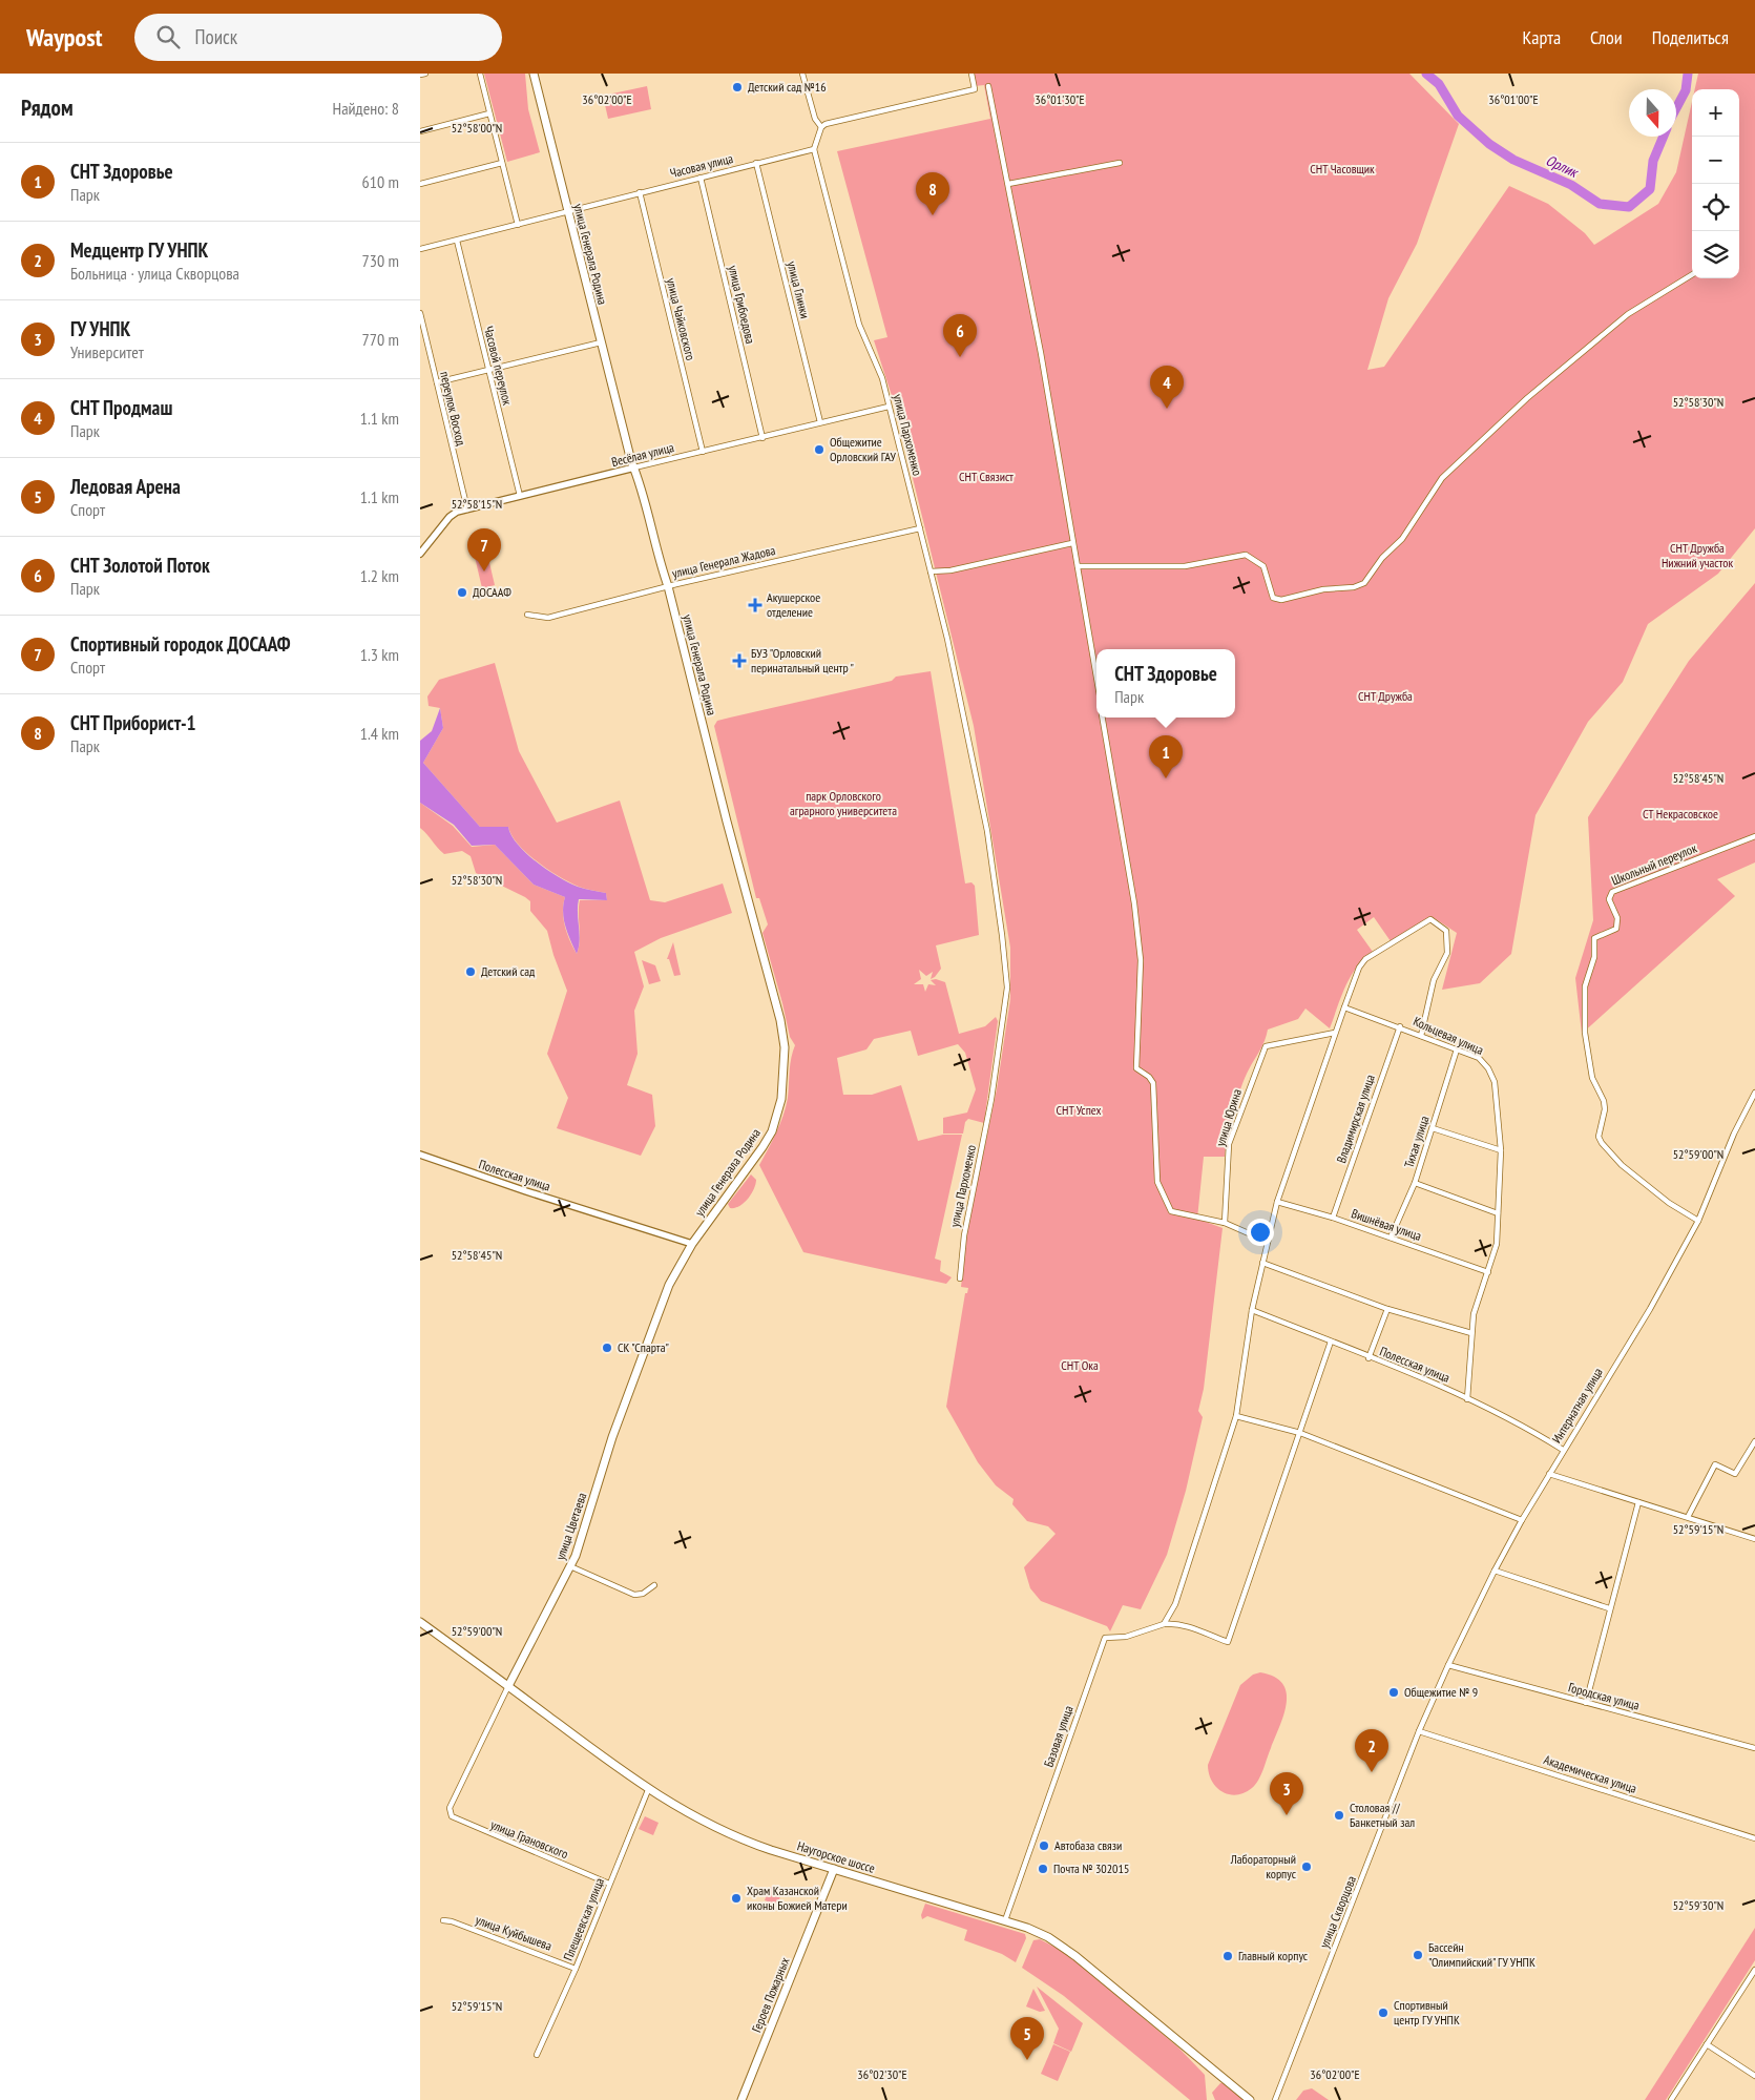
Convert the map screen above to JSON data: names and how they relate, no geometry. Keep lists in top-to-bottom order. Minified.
{"streets":{"main road":["улица Генерала Родина","улица Цветаева","Наугорское шоссе","Героев Пожарных"],"street":["Часовая улица","улица Глинки","улица Грибоедова","улица Чайковского","Часовой переулок","переулок Восход","улица Пархоменко","Весёлая улица","улица Генерала Жадова","Школьный переулок","Кольцевая улица","улица Юрина","Владимирская улица","Тихая улица","Полесская улица","Вишнёвая улица","Интернатная улица","Городская улица","Базовая улица","Академическая улица","улица Грановского","улица Скворцова","Плещеевская улица","улица Куйбышева"]},"crossings":[["Часовая улица","улица Генерала Родина"],["Часовая улица","улица Глинки"],["Часовая улица","улица Грибоедова"],["Часовая улица","улица Чайковского"],["Часовая улица","Часовой переулок"],["Часовая улица","улица Пархоменко"],["улица Генерала Родина","Весёлая улица"],["улица Генерала Родина","улица Генерала Жадова"],["улица Генерала Родина","Полесская улица"],["улица Генерала Родина","улица Цветаева"],["улица Глинки","Весёлая улица"],["улица Грибоедова","Весёлая улица"],["улица Чайковского","Весёлая улица"],["Часовой переулок","Весёлая улица"],["переулок Восход","Весёлая улица"],["улица Пархоменко","Весёлая улица"],["улица Пархоменко","улица Генерала Жадова"],["Школьный переулок","Интернатная улица"],["Кольцевая улица","Владимирская улица"],["Кольцевая улица","Тихая улица"],["Кольцевая улица","Полесская улица"],["Кольцевая улица","Вишнёвая улица"],["Владимирская улица","Вишнёвая улица"],["Тихая улица","Вишнёвая улица"],["Полесская улица","Интернатная улица"],["Полесская улица","улица Цветаева"],["Интернатная улица","Городская улица"],["Интернатная улица","Академическая улица"],["Интернатная улица","улица Скворцова"],["улица Цветаева","улица Грановского"],["улица Цветаева","Наугорское шоссе"],["Базовая улица","Наугорское шоссе"],["Академическая улица","улица Скворцова"],["улица Грановского","Плещеевская улица"],["Наугорское шоссе","Плещеевская улица"],["Наугорское шоссе","Героев Пожарных"],["Плещеевская улица","улица Куйбышева"]],"water":["Орлик"],"parks":["СНТ Часовщик","СНТ Связист","СНТ Дружба Нижний участок","СНТ Дружба","парк Орловского аграрного университета","СТ Некрасовское","СНТ Успех","СНТ Ока"],"places":{"other":["Детский сад №16","Общежитие Орловский ГАУ","ДОСААФ","Детский сад","СК \"Спарта\"","Общежитие № 9","Столовая // Банкетный зал","Автобаза связи","Лабораторный корпус","Почта № 302015","Храм Казанской иконы Божией Матери","Бассейн \"Олимпийский\" ГУ УНПК","Главный корпус","Спортивный центр ГУ УНПК"],"health":["Акушерское отделение","БУЗ \"Орловский перинатальный центр \""]},"north":"bottom","page":{"header":"Waypost","search":"Поиск","nav":["Карта","Слои","Поделиться"],"heading":["Рядом","Найдено: 8"],"map_buttons":["+","−"],"list":[{"mark":"1","name":"СНТ Здоровье","note":"Парк","value":"610 m"},{"mark":"2","name":"Медцентр ГУ УНПК","note":"Больница · улица Скворцова","value":"730 m"},{"mark":"3","name":"ГУ УНПК","note":"Университет","value":"770 m"},{"mark":"4","name":"СНТ Продмаш","note":"Парк","value":"1.1 km"},{"mark":"5","name":"Ледовая Арена","note":"Спорт","value":"1.1 km"},{"mark":"6","name":"СНТ Золотой Поток","note":"Парк","value":"1.2 km"},{"mark":"7","name":"Спортивный городок ДОСААФ","note":"Спорт","value":"1.3 km"},{"mark":"8","name":"СНТ Приборист-1","note":"Парк","value":"1.4 km"}],"pins":["8","6","4","7","1","2","3","5"],"popup":["СНТ Здоровье","Парк"]},"coordinates":["36°02'00\"E","36°01'00\"E","36°01'30\"E","52°58'00\"N","52°58'30\"N","52°58'15\"N","52°58'45\"N","52°59'00\"N","52°59'15\"N","52°59'30\"N","36°02'30\"E"]}
